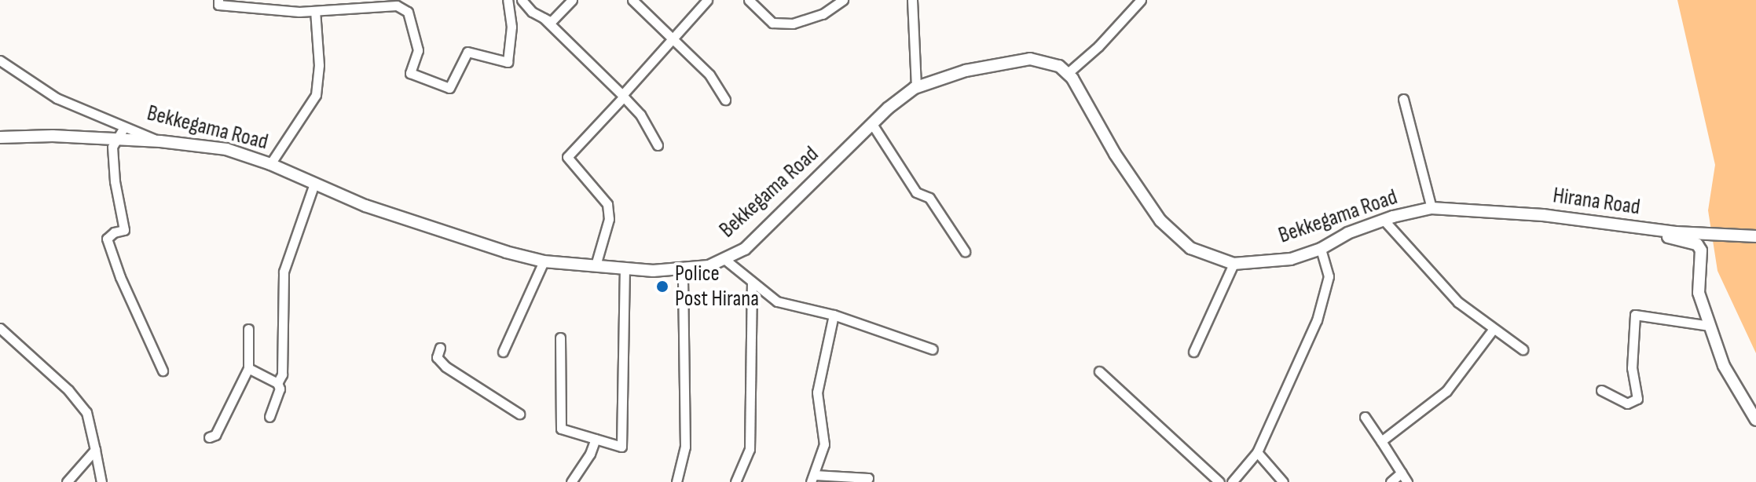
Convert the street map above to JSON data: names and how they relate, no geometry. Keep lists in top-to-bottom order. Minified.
{"streets":{"street":["Bekkegama Road","Hirana Road"]},"crossings":[["Bekkegama Road","Hirana Road"]],"places":["Police Post Hirana"]}
